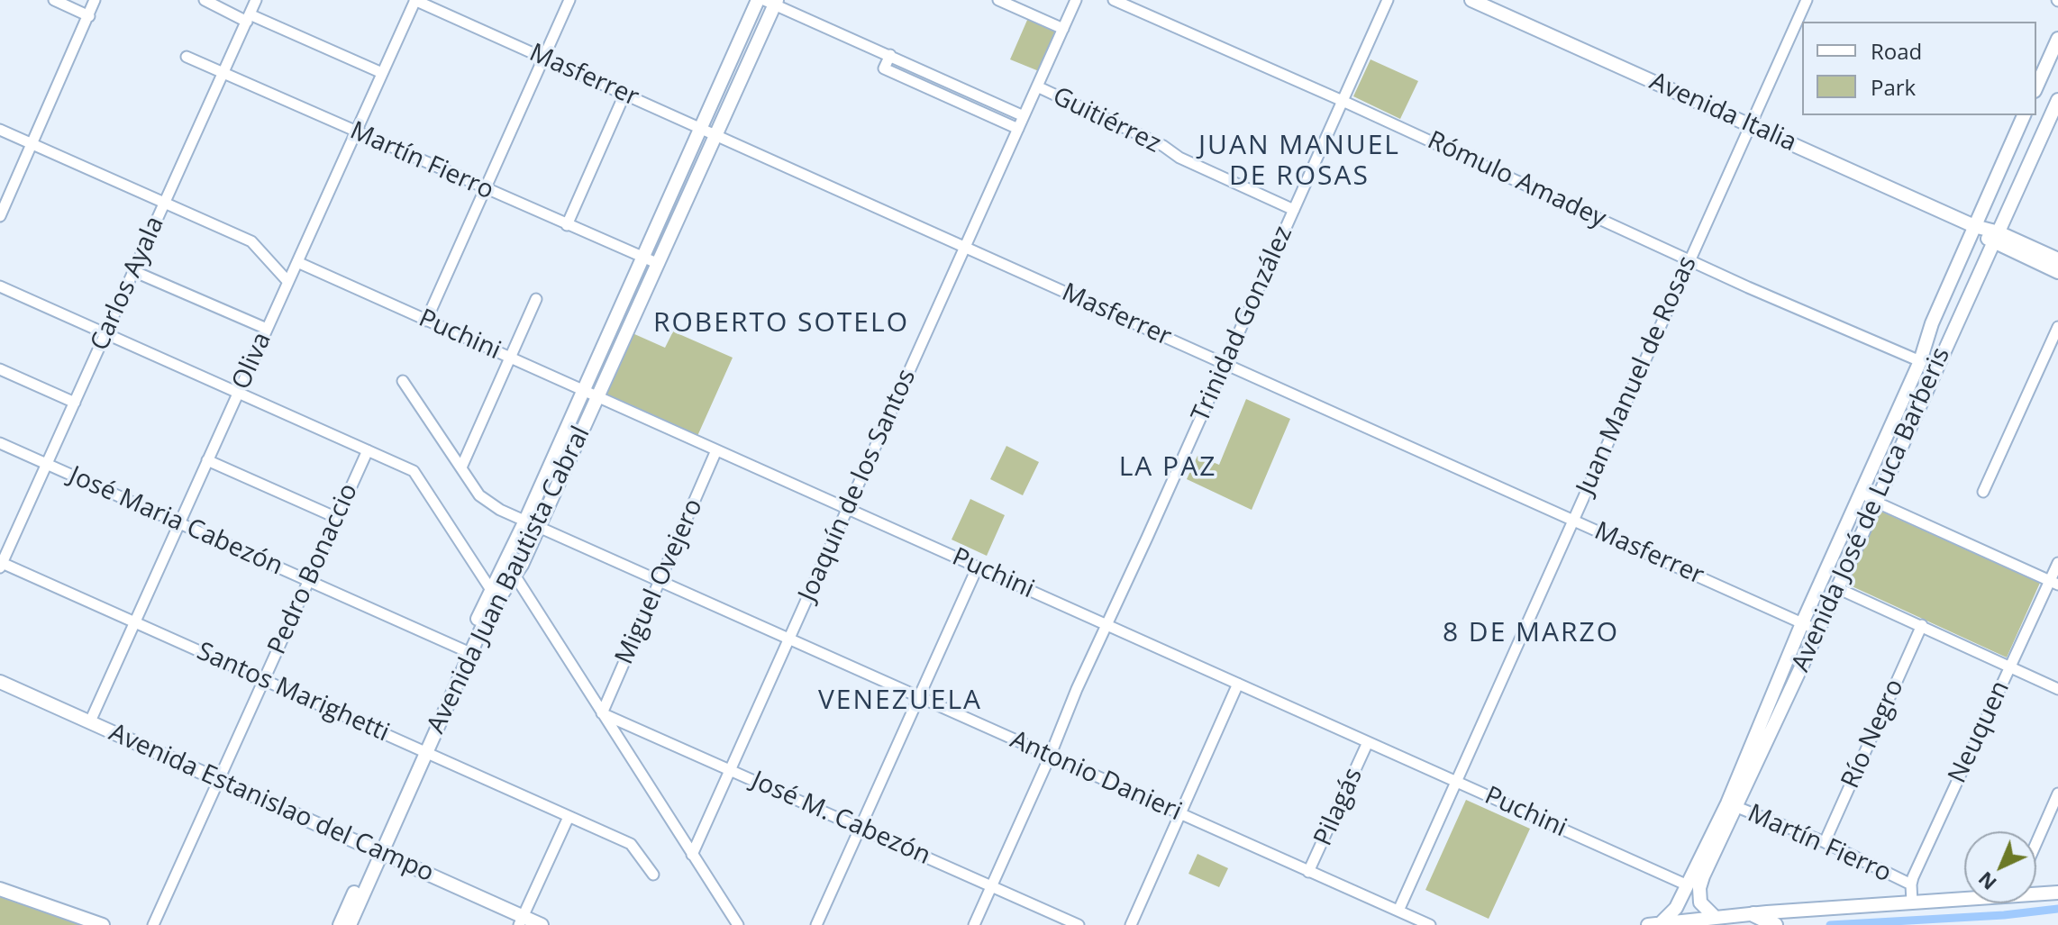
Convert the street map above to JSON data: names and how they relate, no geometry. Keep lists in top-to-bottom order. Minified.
{"streets":{"main road":["Avenida Italia","Avenida José de Luca Barberis","Avenida Juan Bautista Cabral","Avenida Estanislao del Campo"],"street":["Masferrer","Guitiérrez","Martín Fierro","Rómulo Amadey","Carlos Ayala","Trinidad González","Puchini","Oliva","Juan Manuel de Rosas","Joaquín de los Santos","José Maria Cabezón","Pedro Bonaccio","Miguel Ovejero","Santos Marighetti","Neuquen","Río Negro","Antonio Danieri","Pilagás","José M. Cabezón"]},"crossings":[["Masferrer","Trinidad González"],["Masferrer","Oliva"],["Masferrer","Juan Manuel de Rosas"],["Masferrer","Joaquín de los Santos"],["Masferrer","Avenida José de Luca Barberis"],["Masferrer","Avenida Juan Bautista Cabral"],["Avenida Italia","Juan Manuel de Rosas"],["Avenida Italia","Avenida José de Luca Barberis"],["Guitiérrez","Trinidad González"],["Guitiérrez","Joaquín de los Santos"],["Guitiérrez","Avenida Juan Bautista Cabral"],["Martín Fierro","Carlos Ayala"],["Martín Fierro","Oliva"],["Martín Fierro","Avenida José de Luca Barberis"],["Martín Fierro","Avenida Juan Bautista Cabral"],["Martín Fierro","Neuquen"],["Martín Fierro","Río Negro"],["Rómulo Amadey","Trinidad González"],["Rómulo Amadey","Juan Manuel de Rosas"],["Rómulo Amadey","Avenida José de Luca Barberis"],["Carlos Ayala","José Maria Cabezón"],["Carlos Ayala","Santos Marighetti"],["Trinidad González","Puchini"],["Trinidad González","Antonio Danieri"],["Trinidad González","José M. Cabezón"],["Puchini","Oliva"],["Puchini","Juan Manuel de Rosas"],["Puchini","Joaquín de los Santos"],["Puchini","Avenida José de Luca Barberis"],["Puchini","Avenida Juan Bautista Cabral"],["Puchini","Miguel Ovejero"],["Puchini","Pilagás"],["Oliva","José Maria Cabezón"],["Oliva","Santos Marighetti"],["Oliva","Avenida Estanislao del Campo"],["Juan Manuel de Rosas","Antonio Danieri"],["Joaquín de los Santos","Antonio Danieri"],["Joaquín de los Santos","José M. Cabezón"],["José Maria Cabezón","Pedro Bonaccio"],["José Maria Cabezón","Avenida Juan Bautista Cabral"],["Pedro Bonaccio","Santos Marighetti"],["Pedro Bonaccio","Avenida Estanislao del Campo"],["Avenida Juan Bautista Cabral","Santos Marighetti"],["Avenida Juan Bautista Cabral","Antonio Danieri"],["Avenida Juan Bautista Cabral","Avenida Estanislao del Campo"],["Miguel Ovejero","Antonio Danieri"],["Miguel Ovejero","José M. Cabezón"],["Antonio Danieri","Pilagás"]],"districts":["JUAN MANUEL DE ROSAS","ROBERTO SOTELO","LA PAZ","8 DE MARZO","VENEZUELA"],"legend":["Road","Park"],"north":"bottom left"}
